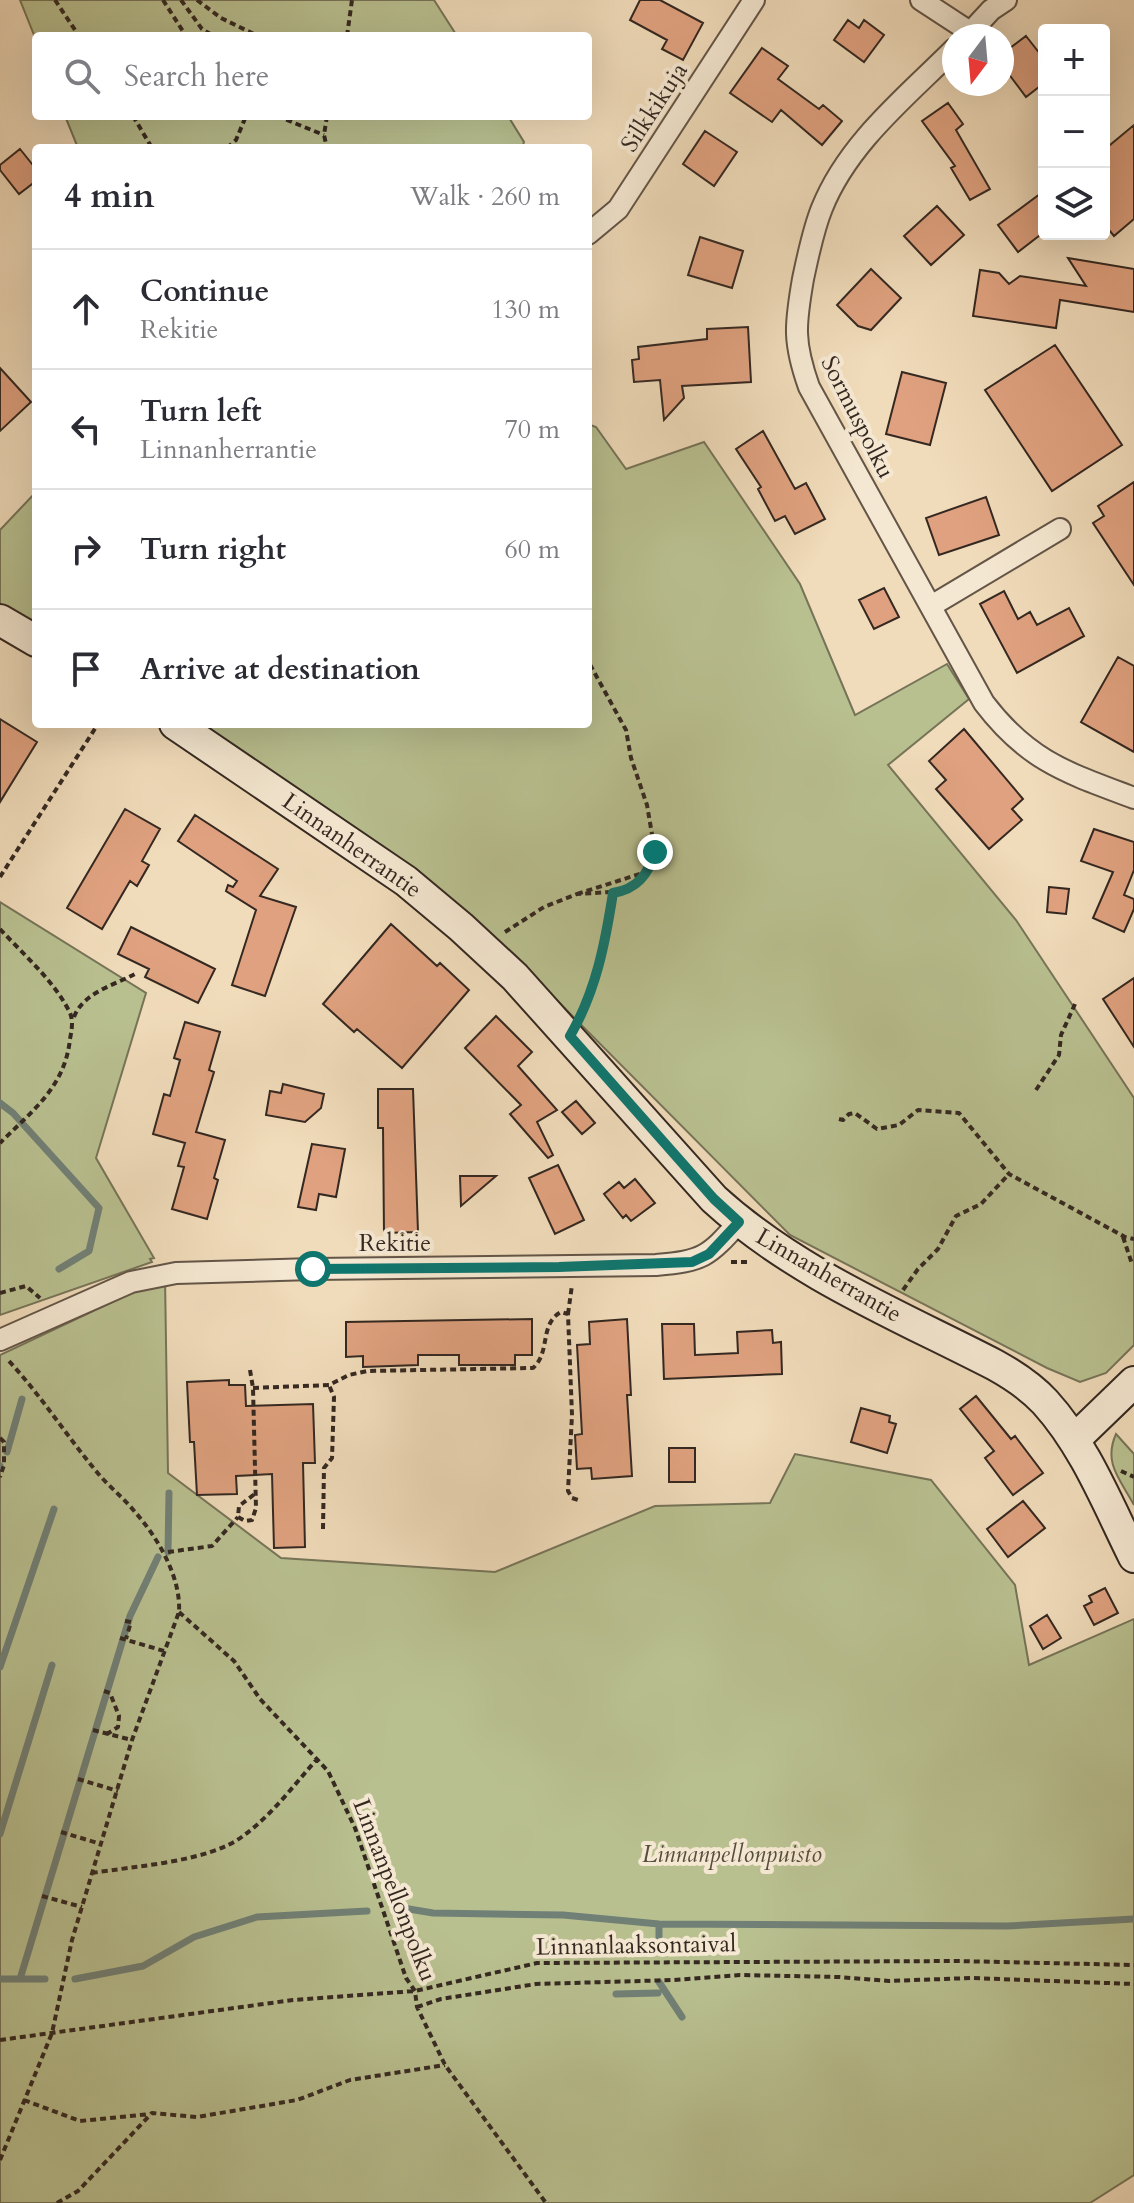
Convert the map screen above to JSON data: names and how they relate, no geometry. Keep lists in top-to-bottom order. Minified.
{"streets":{"street":["Silkkikuja","Sormuspolku","Linnanherrantie","Rekitie"],"path":["Linnanpellonpolku","Linnanlaaksontaival"]},"crossings":[["Linnanpellonpolku","Linnanlaaksontaival"]],"parks":["Linnanpellonpuisto"],"north":"bottom","page":{"map_buttons":["+","−"],"search":"Search here","heading":["4 min","Walk · 260 m"],"list":[["Continue","Rekitie","130 m"],["Turn left","Linnanherrantie","70 m"],["Turn right","60 m"],"Arrive at destination"]}}
